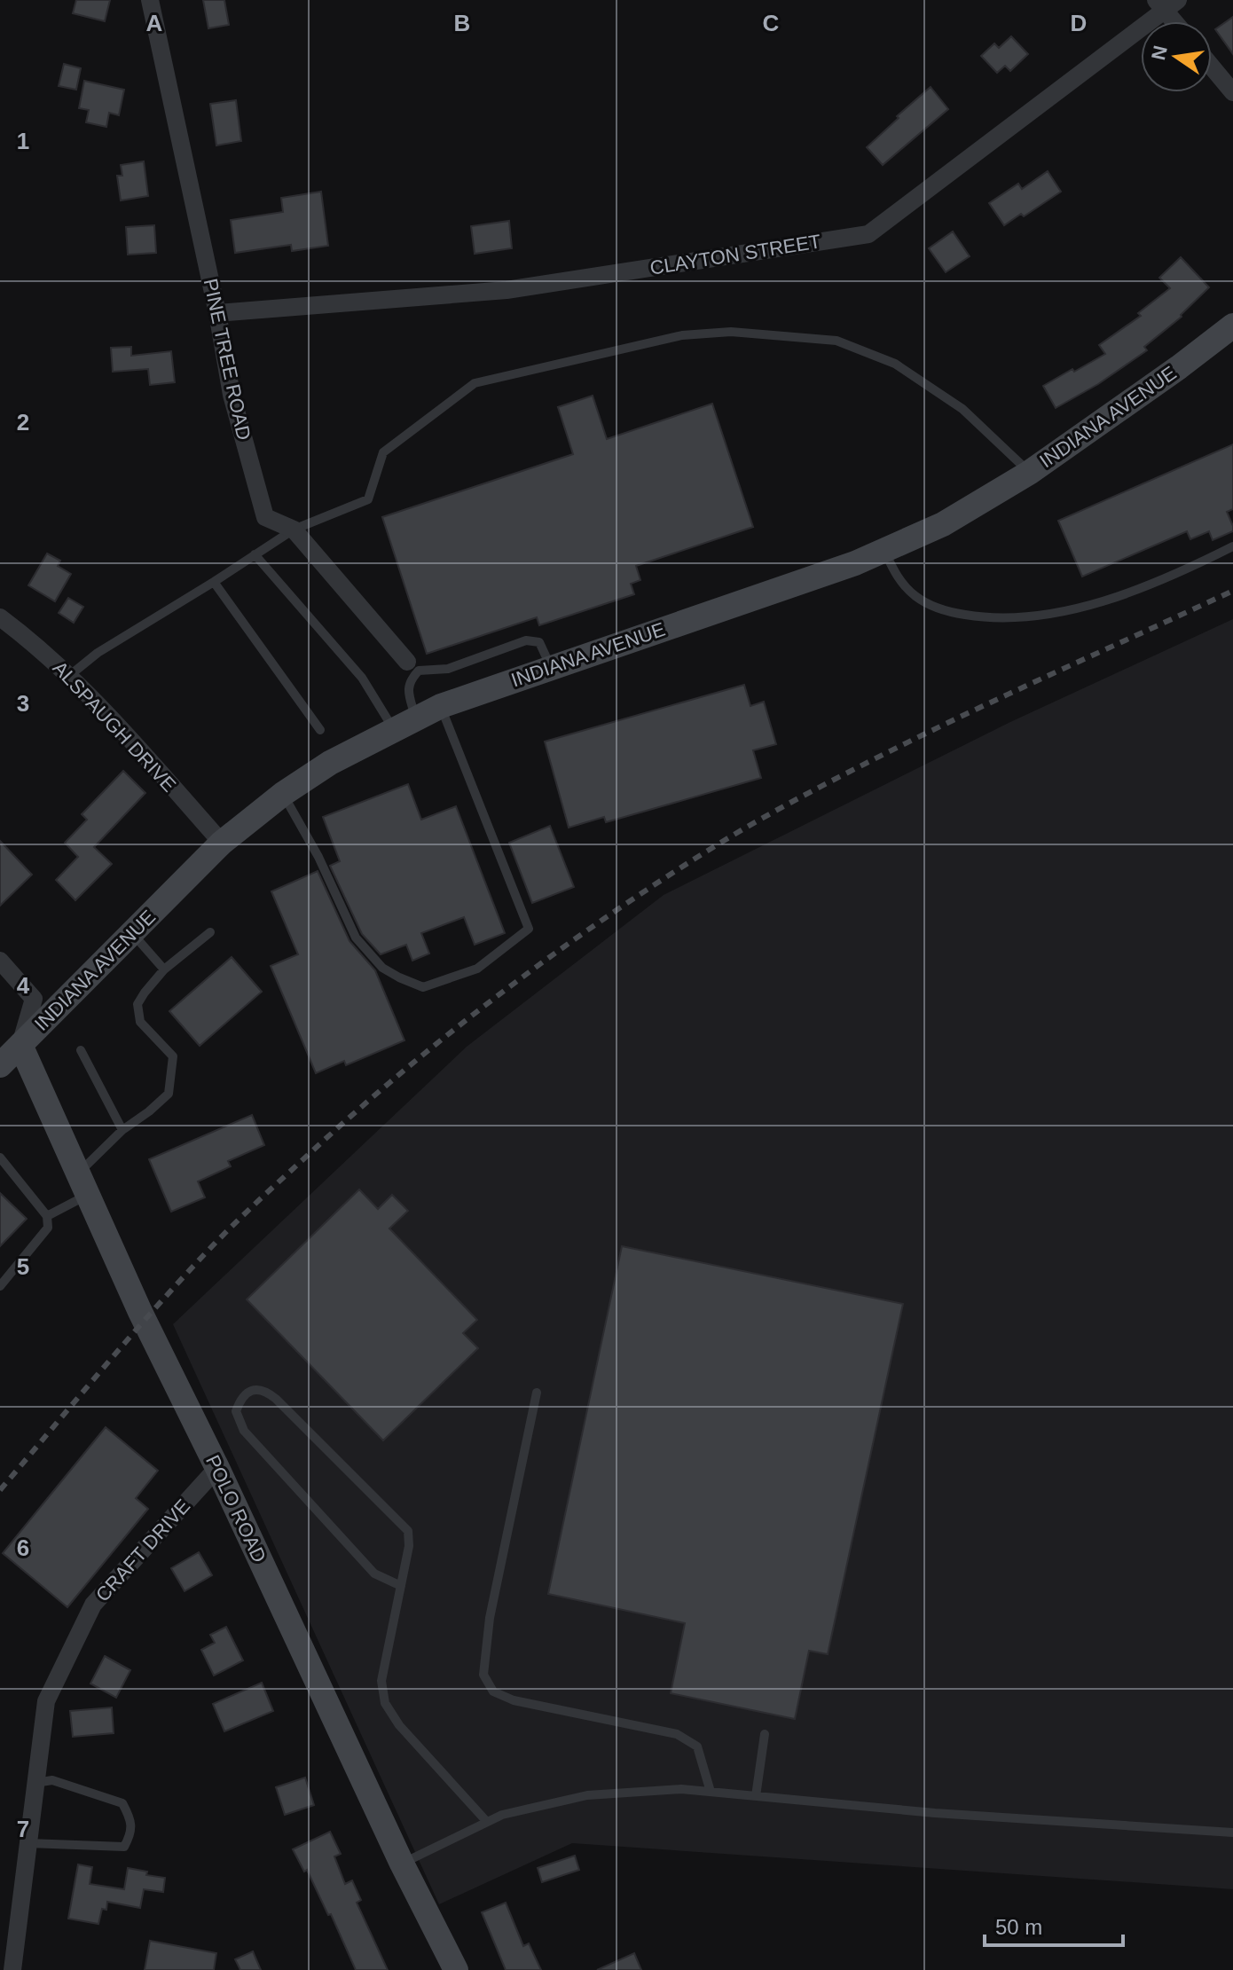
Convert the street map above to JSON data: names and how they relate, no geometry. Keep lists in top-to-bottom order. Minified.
{"streets":{"main road":["INDIANA AVENUE","POLO ROAD"],"street":["CLAYTON STREET","PINE TREE ROAD","ALSPAUGH DRIVE","CRAFT DRIVE"]},"crossings":[["CLAYTON STREET","PINE TREE ROAD"],["INDIANA AVENUE","ALSPAUGH DRIVE"],["INDIANA AVENUE","POLO ROAD"],["POLO ROAD","CRAFT DRIVE"]],"scale_bar":"50 m","north":"left","grid":{"columns":["A","B","C","D"],"rows":["1","2","3","4","5","6","7"]}}
